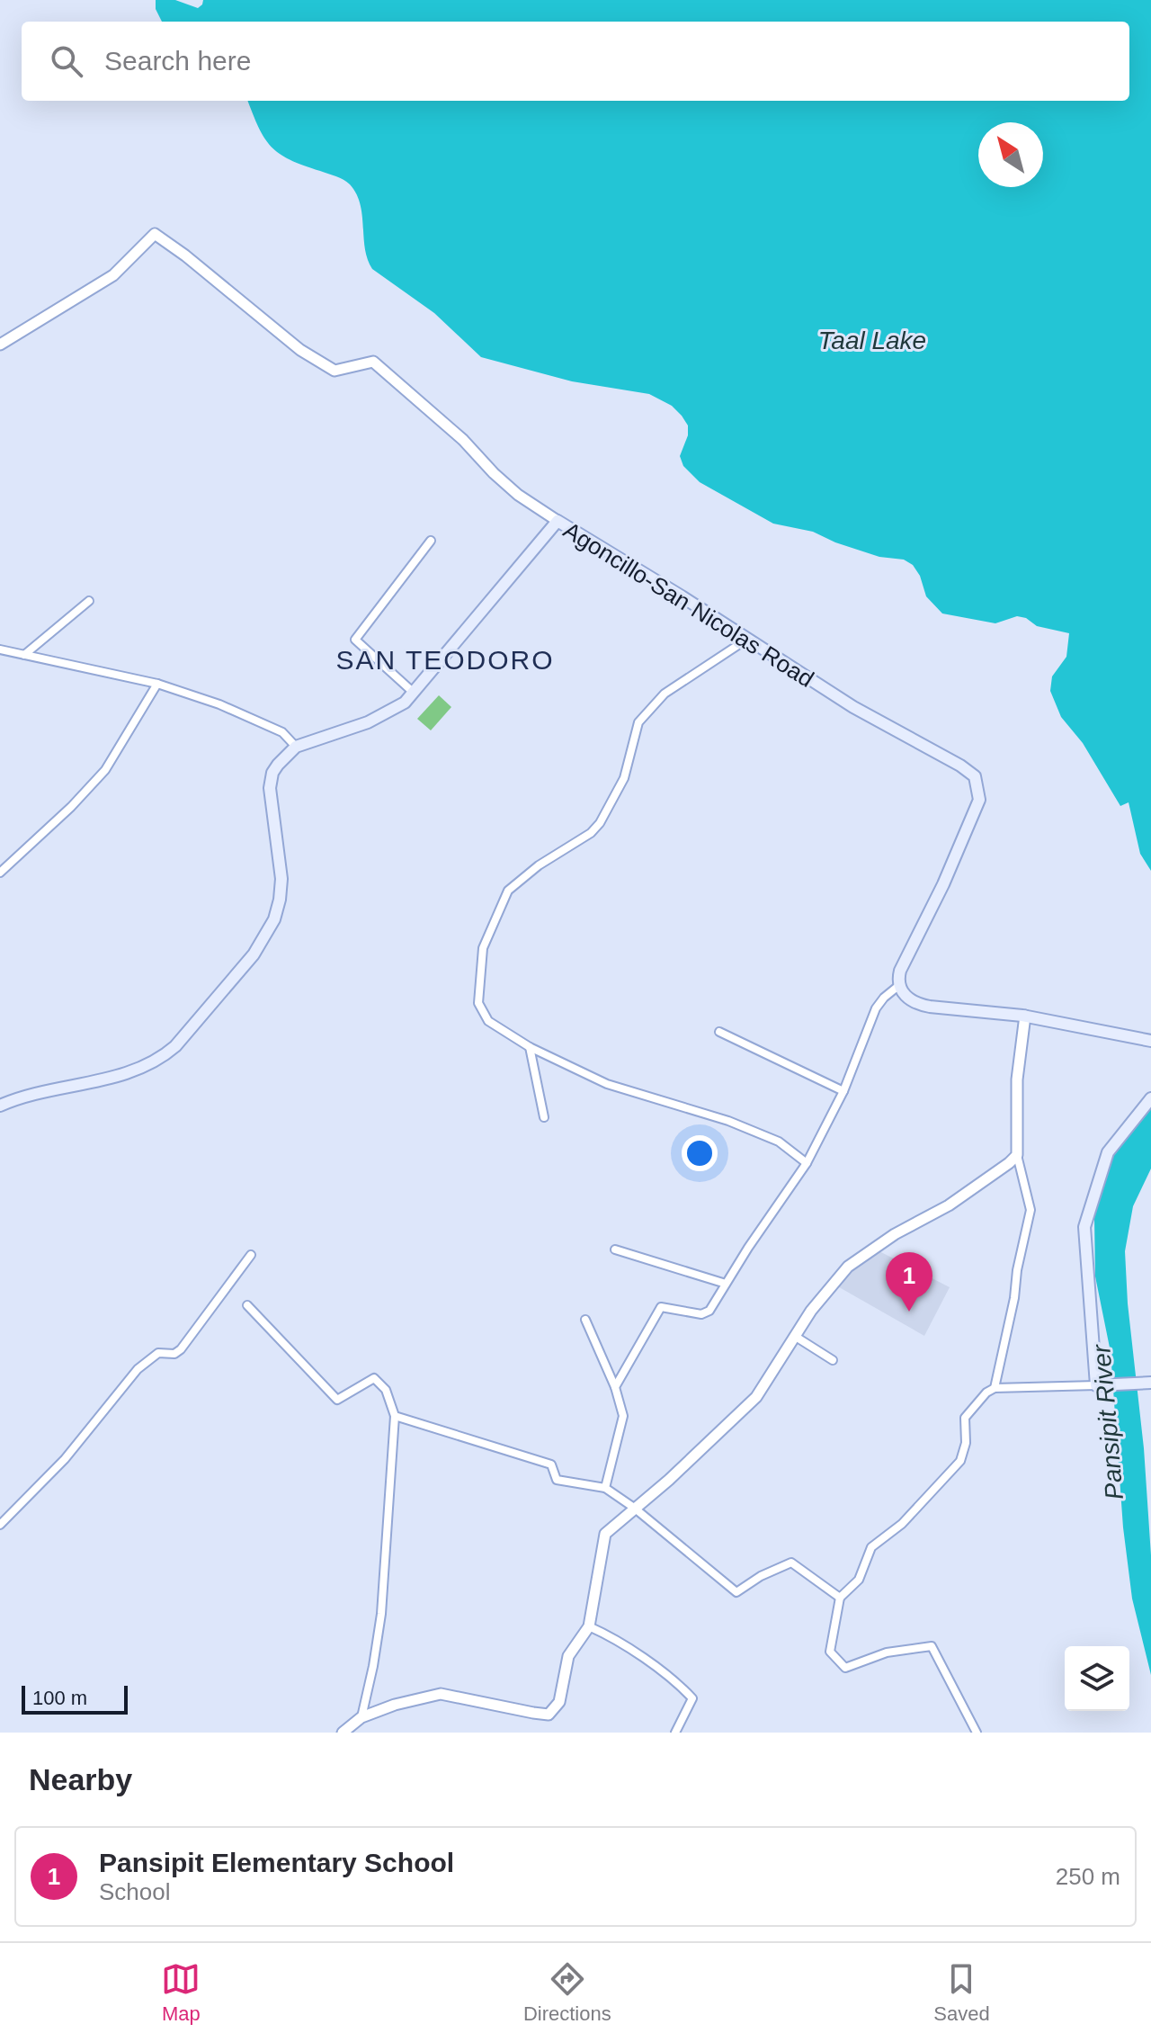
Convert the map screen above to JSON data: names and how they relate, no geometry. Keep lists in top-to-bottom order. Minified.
{"streets":{"main road":["Agoncillo-San Nicolas Road"]},"districts":["SAN TEODORO"],"water":["Taal Lake","Pansipit River"],"scale_bar":"100 m","north":"top left","page":{"search":"Search here","pins":"1","scale":"100 m","heading":"Nearby","list":[{"mark":"1","name":"Pansipit Elementary School","note":"School","value":"250 m"}],"nav":["Map","Directions","Saved"]}}
